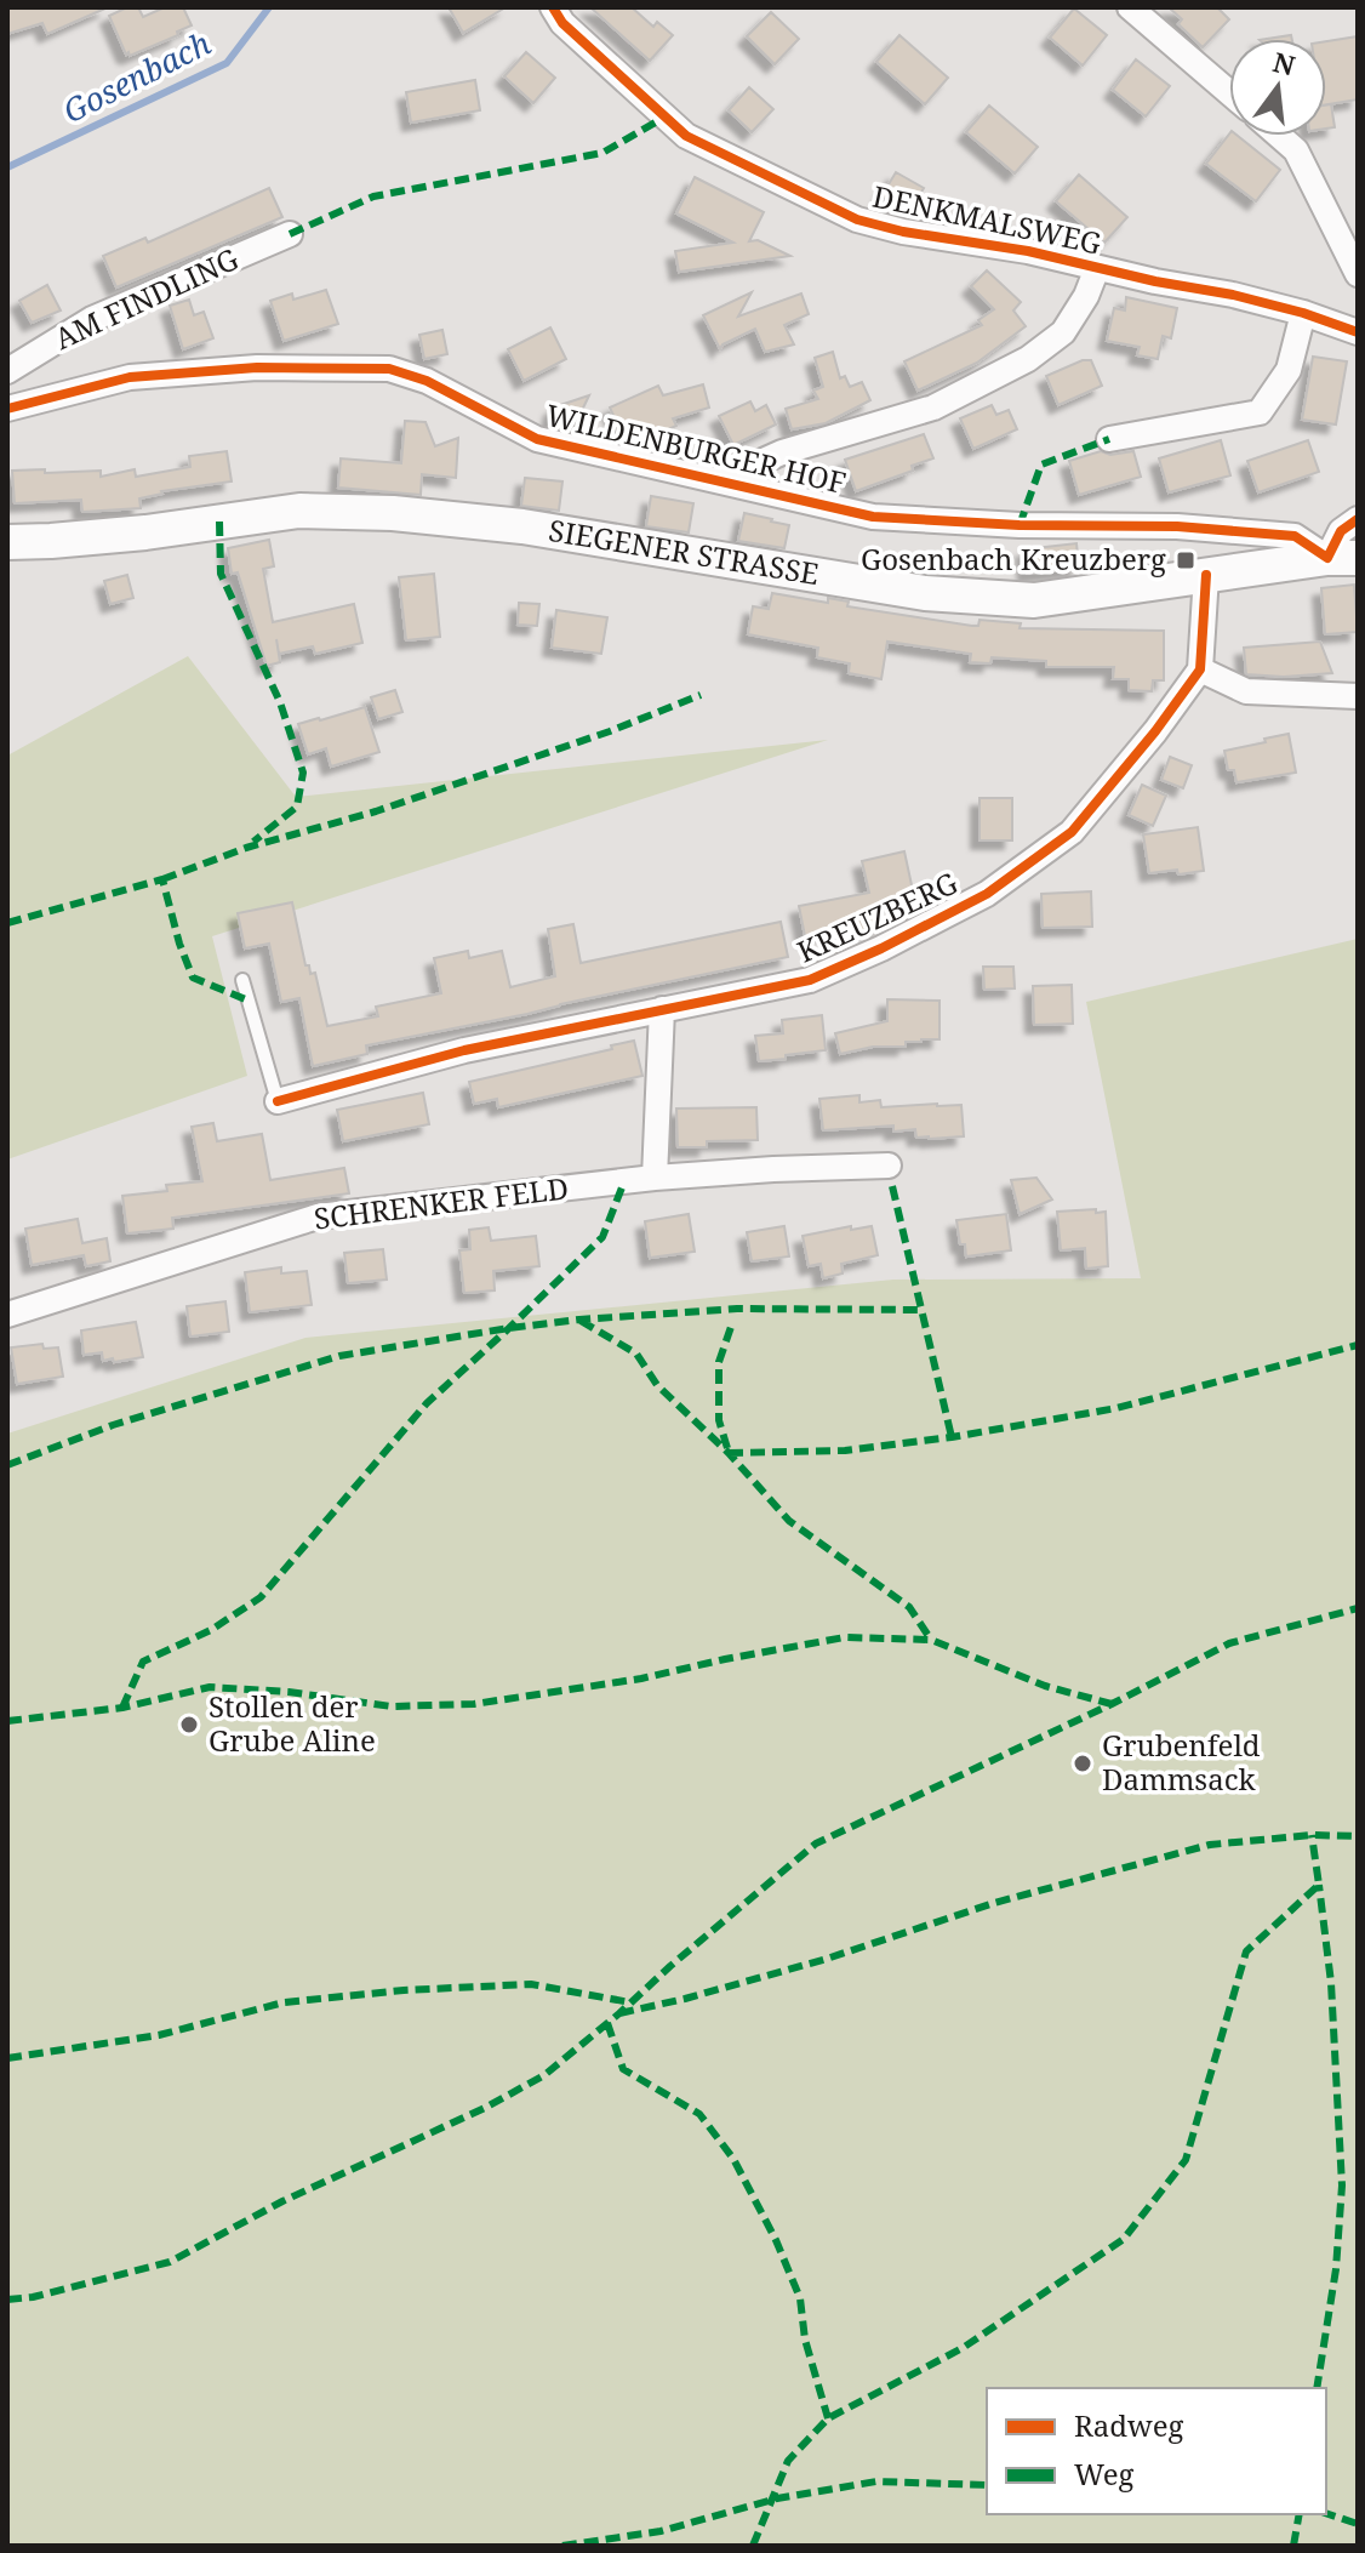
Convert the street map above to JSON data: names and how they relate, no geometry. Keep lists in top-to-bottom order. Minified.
{"streets":{"main road":["SIEGENER STRASSE"],"street":["DENKMALSWEG","AM FINDLING","WILDENBURGER HOF","KREUZBERG","SCHRENKER FELD"]},"crossings":[["WILDENBURGER HOF","SIEGENER STRASSE"]],"water":["Gosenbach"],"places":{"transit":["Gosenbach Kreuzberg"],"other":["Stollen der Grube Aline","Grubenfeld Dammsack"]},"legend":["Radweg","Weg"],"north":"top"}
